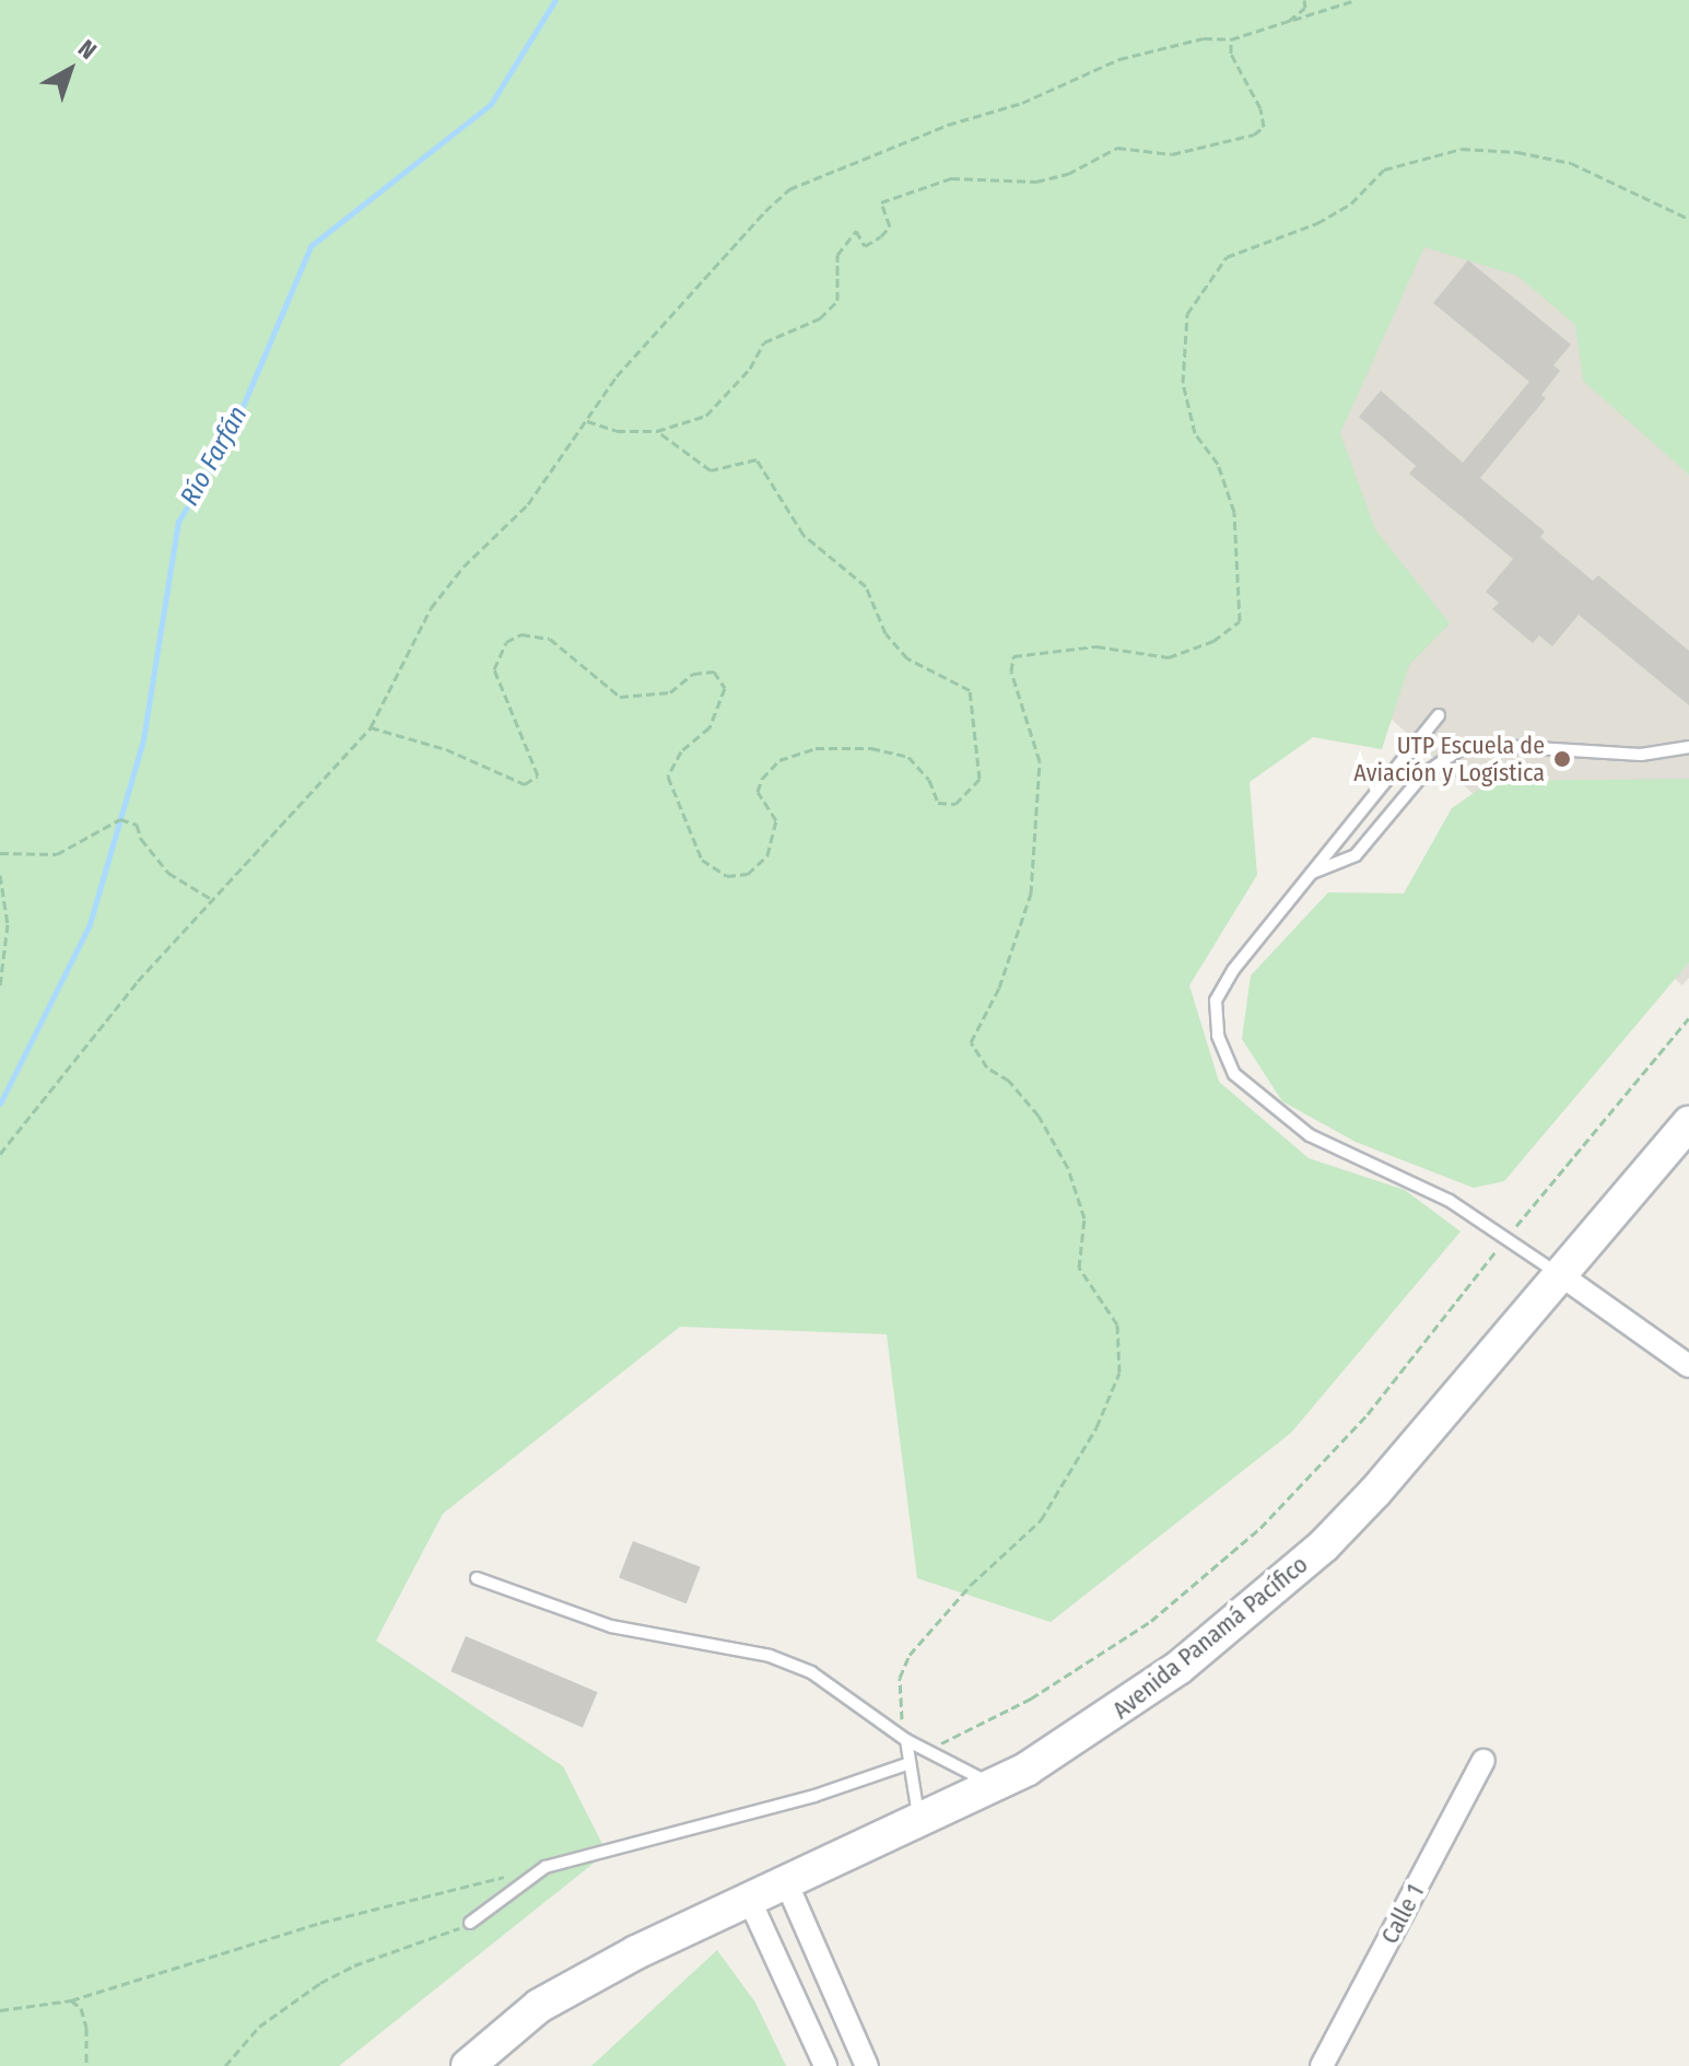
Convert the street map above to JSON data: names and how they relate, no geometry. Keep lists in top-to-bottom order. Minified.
{"streets":{"main road":["Avenida Panamá Pacífico"],"street":["Calle 1"]},"water":["Río Farfán"],"places":["UTP Escuela de Aviación y Logística"],"north":"top right"}
